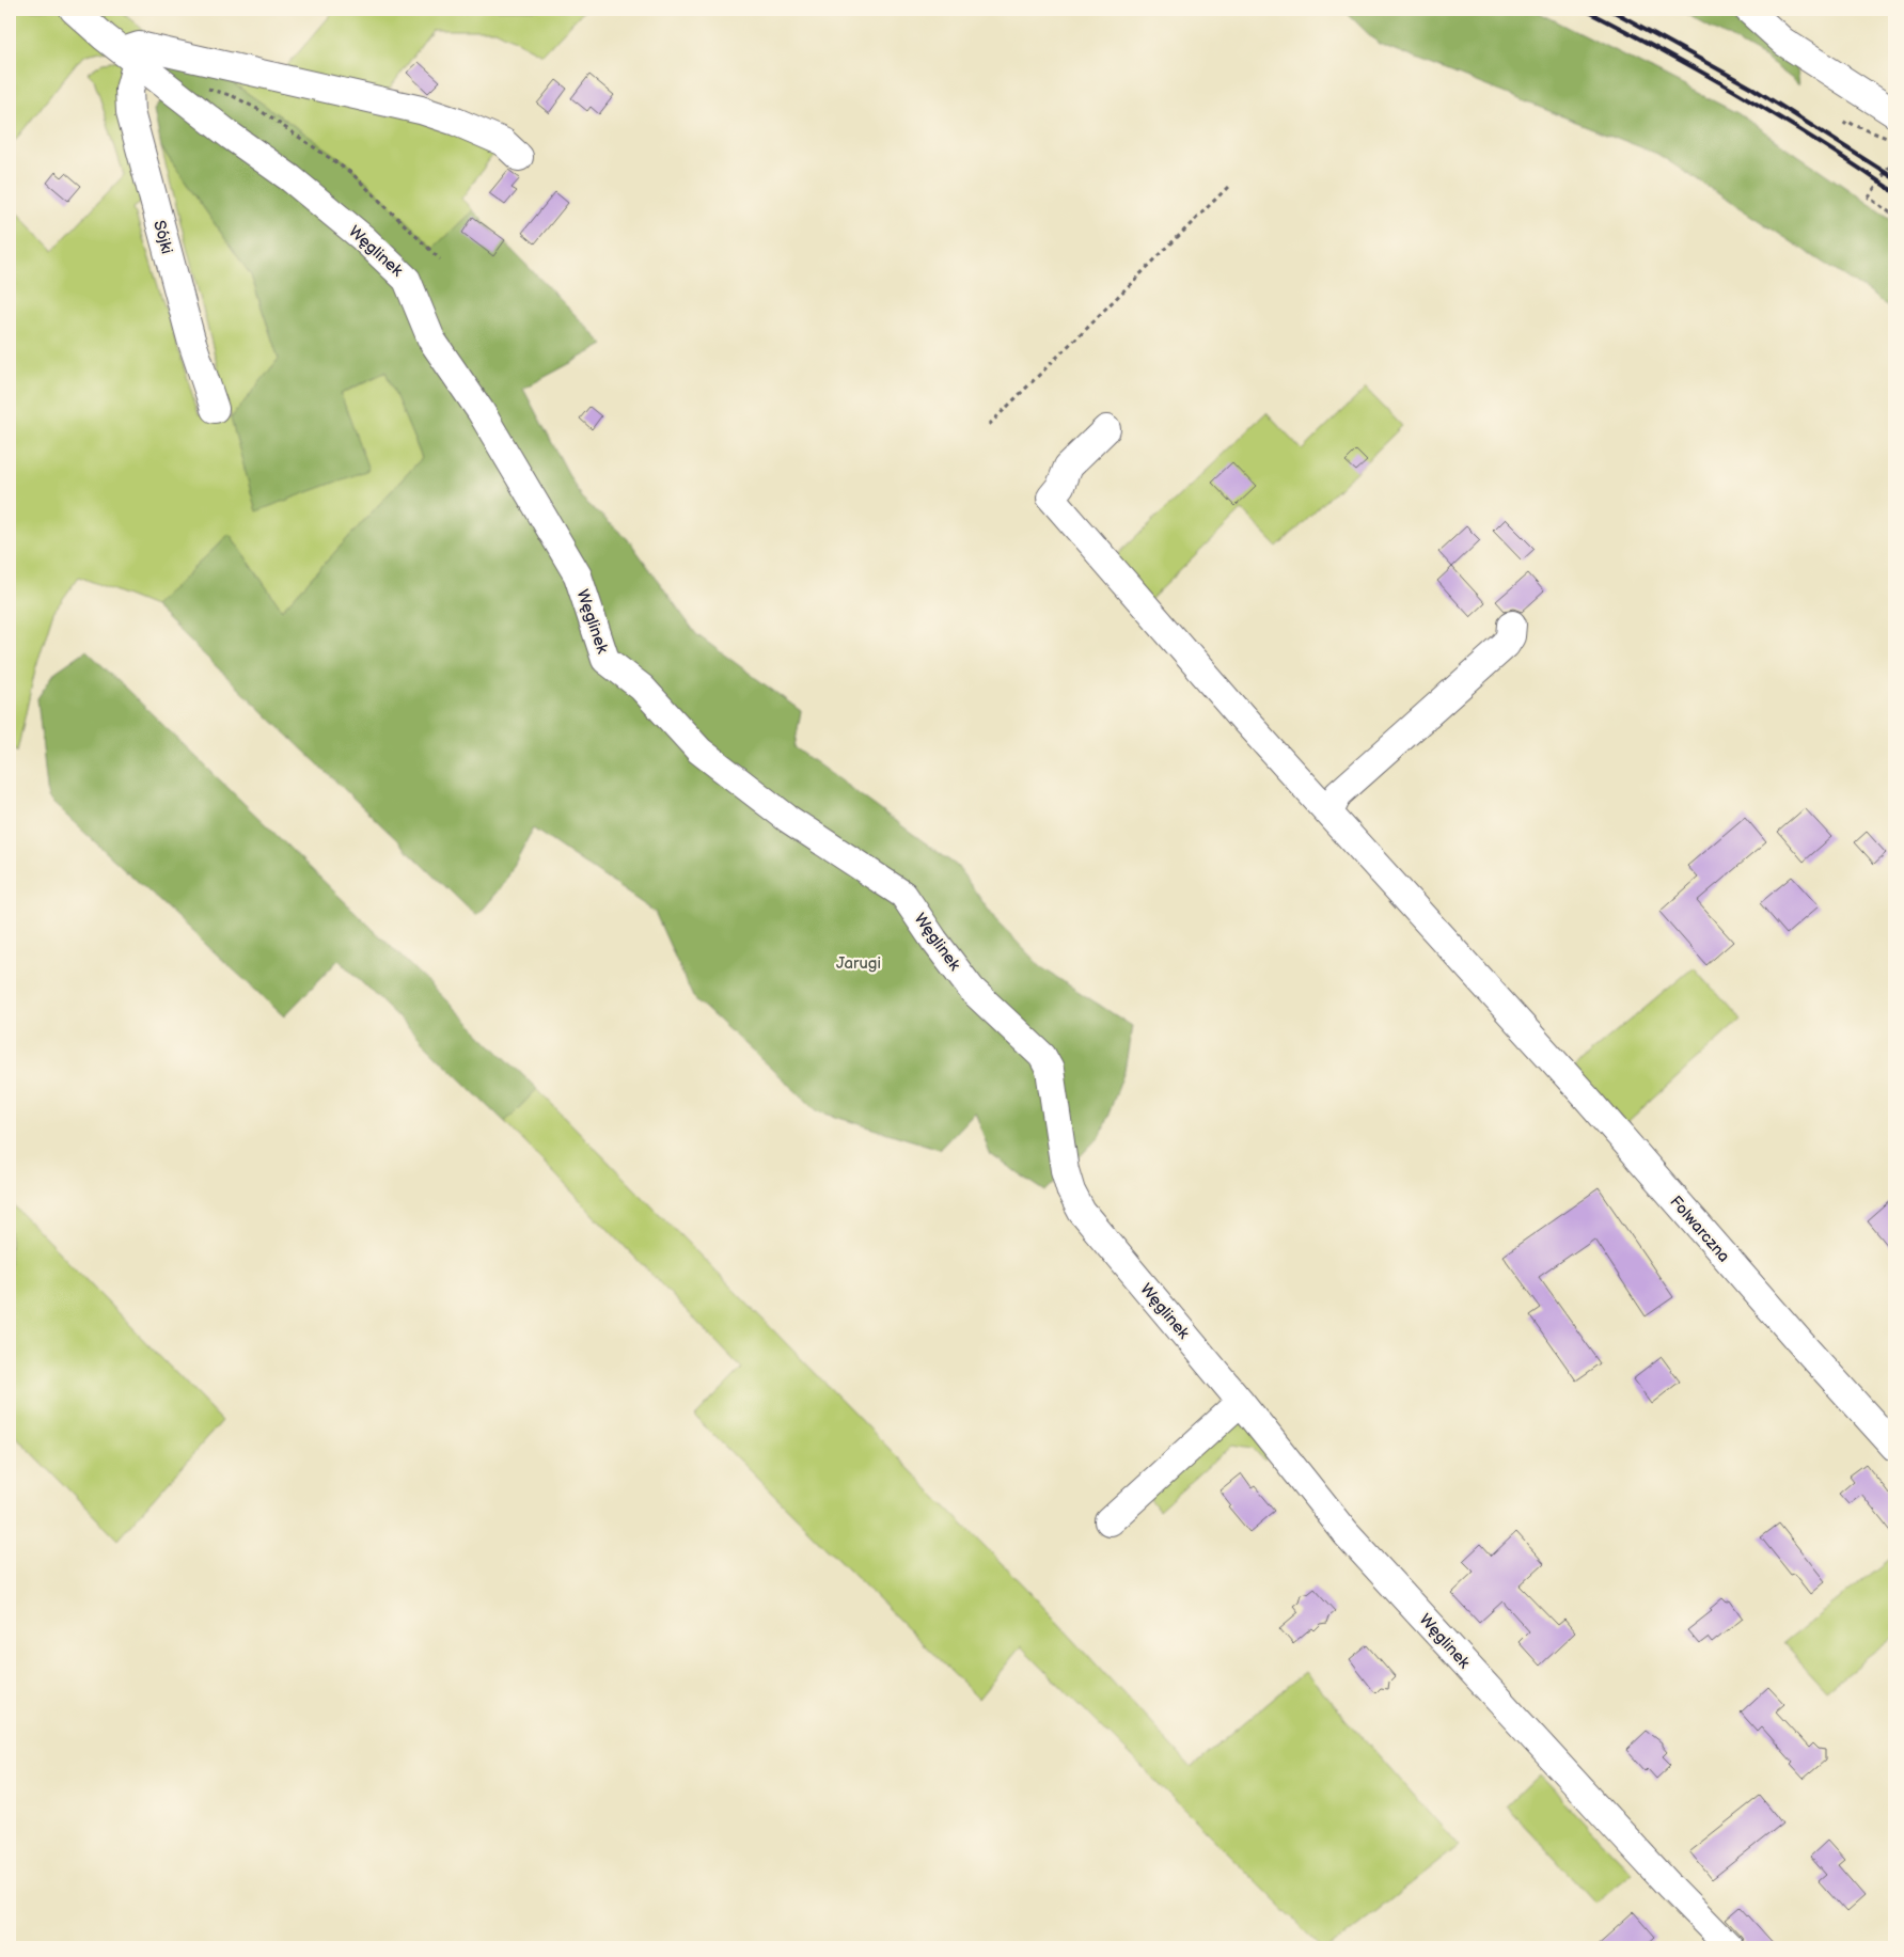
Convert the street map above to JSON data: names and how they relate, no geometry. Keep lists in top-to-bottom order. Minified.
{"streets":{"street":["Sójki","Węglinek","Folwarczna"]},"crossings":[["Sójki","Węglinek"]],"parks":["Jarugi"]}
